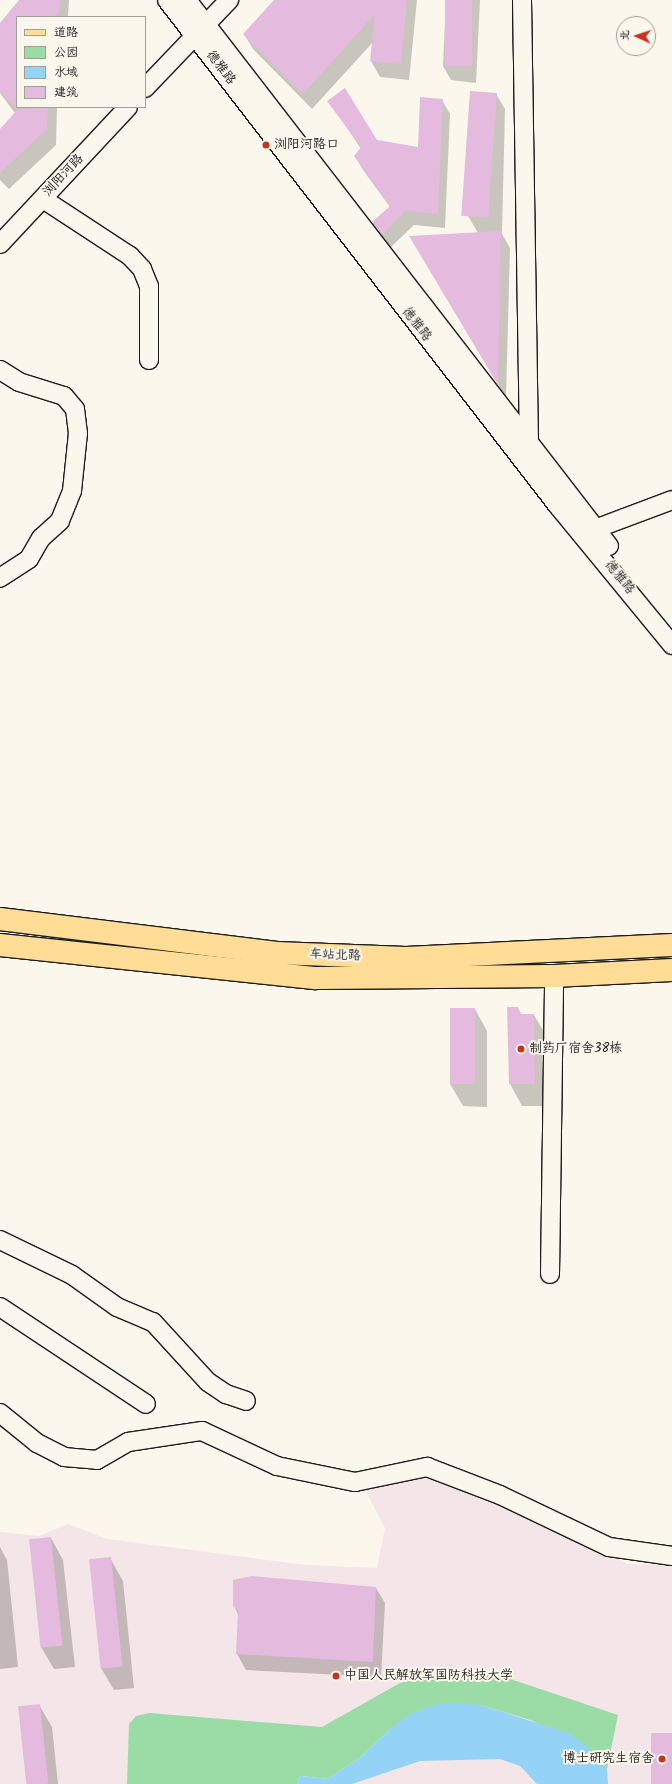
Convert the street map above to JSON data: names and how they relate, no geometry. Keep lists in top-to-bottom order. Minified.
{"streets":{"main road":["车站北路"],"street":["德雅路","浏阳河路"]},"places":["浏阳河路口","制药厂宿舍38栋","中国人民解放军国防科技大学","博士研究生宿舍"],"legend":["道路","公园","水域","建筑"],"north":"left"}
